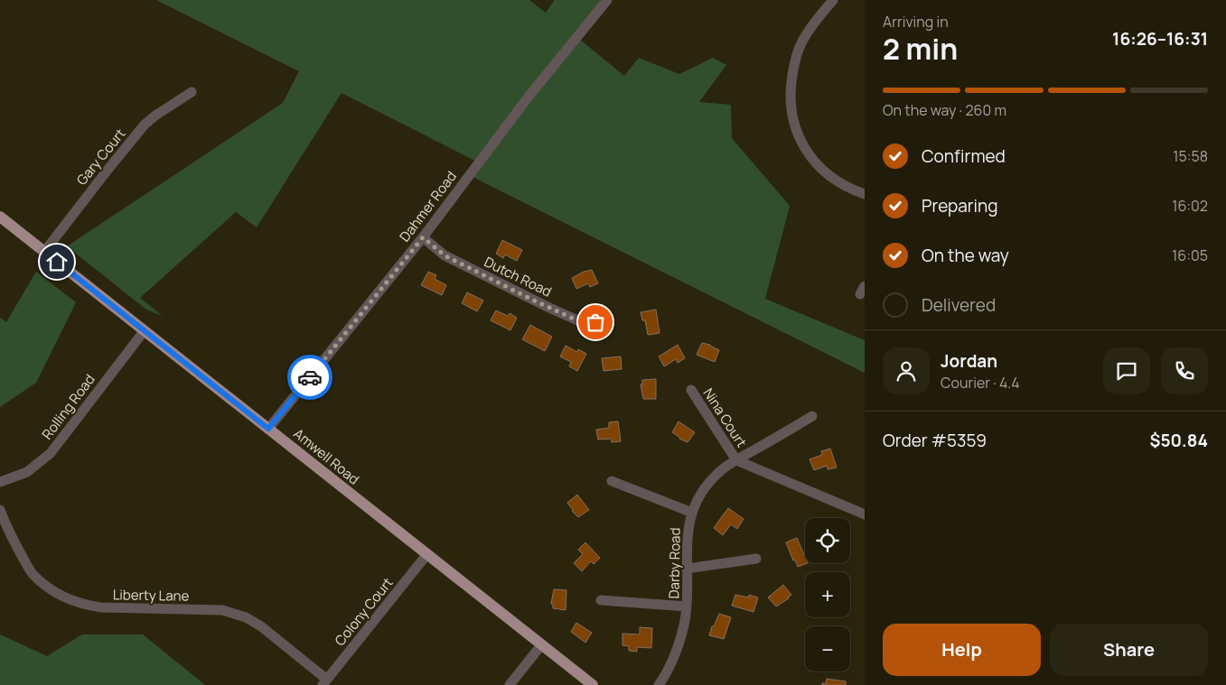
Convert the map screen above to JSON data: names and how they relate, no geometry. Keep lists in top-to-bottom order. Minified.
{"streets":{"main road":["Amwell Road"],"street":["Gary Court","Dahmer Road","Dutch Road","Rolling Road","Nina Court","Darby Road","Liberty Lane","Colony Court"]},"crossings":[["Gary Court","Amwell Road"],["Dahmer Road","Dutch Road"],["Dahmer Road","Amwell Road"],["Rolling Road","Amwell Road"],["Nina Court","Darby Road"],["Amwell Road","Colony Court"],["Liberty Lane","Colony Court"]],"page":{"heading":["2 min","Arriving in","16:26–16:31"],"panel":["Jordan","Courier · 4.4","Order #5359","$50.84"],"bar":"On the way · 260 m","list":[["Confirmed","15:58"],["Preparing","16:02"],["On the way","16:05"],"Delivered"],"map_buttons":["+","−"],"buttons":["Help","Share"]}}
